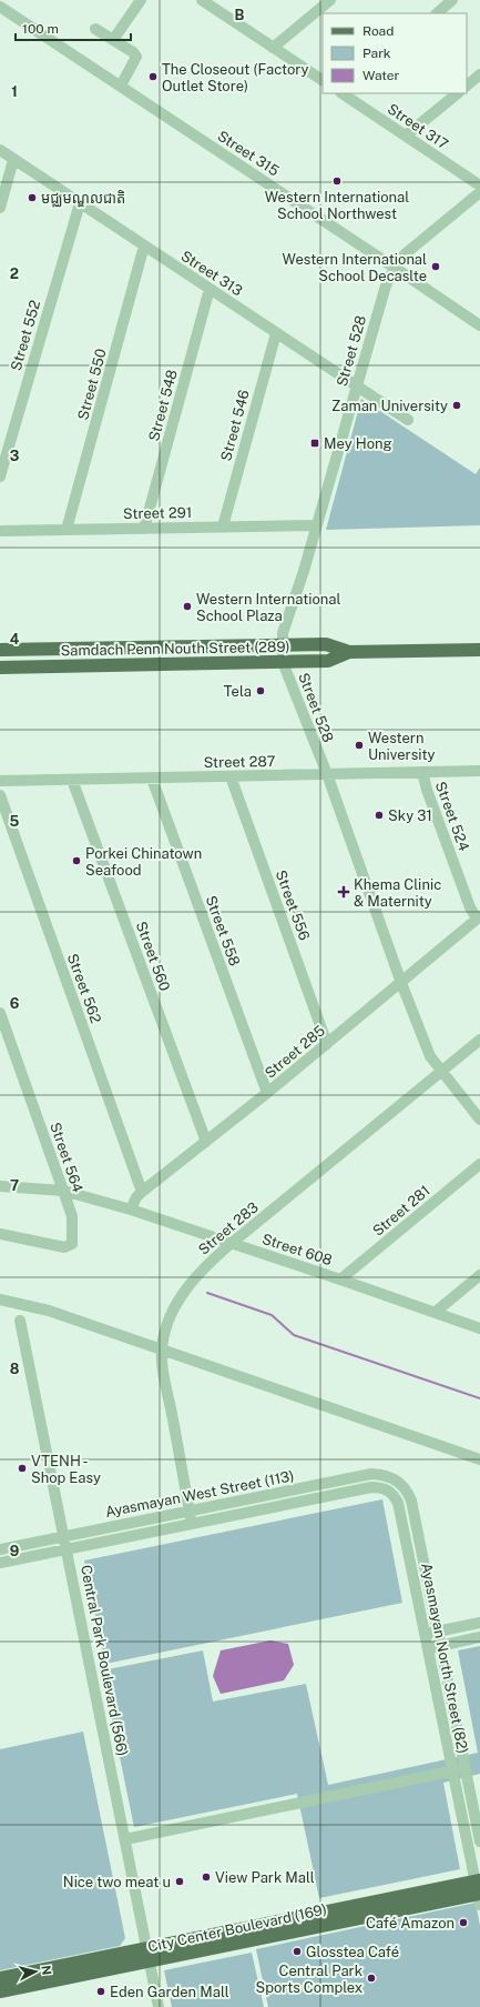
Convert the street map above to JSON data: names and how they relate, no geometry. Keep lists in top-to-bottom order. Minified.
{"streets":{"main road":["Samdach Penn Nouth Street (289)","City Center Boulevard (169)"],"street":["Street 317","Street 315","Street 313","Street 552","Street 528","Street 550","Street 548","Street 546","Street 291","Street 287","Street 524","Street 556","Street 558","Street 560","Street 562","Street 285","Street 564","Street 281","Street 283","Street 608","Ayasmayan West Street (113)","Ayasmayan North Street (82)","Central Park Boulevard (566)"]},"crossings":[["Street 315","Street 528"],["Street 313","Street 552"],["Street 313","Street 528"],["Street 313","Street 550"],["Street 313","Street 548"],["Street 313","Street 546"],["Street 528","Street 291"],["Street 528","Samdach Penn Nouth Street (289)"],["Street 528","Street 287"],["Street 528","Street 285"],["Street 528","Street 283"],["Street 550","Street 291"],["Street 548","Street 291"],["Street 546","Street 291"],["Street 287","Street 524"],["Street 287","Street 556"],["Street 287","Street 558"],["Street 287","Street 560"],["Street 524","Street 285"],["Street 556","Street 285"],["Street 558","Street 285"],["Street 560","Street 285"],["Street 562","Street 285"],["Street 285","Street 608"],["Street 564","Street 608"],["Street 281","Street 608"],["Street 283","Street 608"],["Street 283","Ayasmayan West Street (113)"],["Ayasmayan West Street (113)","Ayasmayan North Street (82)"],["Ayasmayan West Street (113)","Central Park Boulevard (566)"],["Ayasmayan North Street (82)","City Center Boulevard (169)"],["Central Park Boulevard (566)","City Center Boulevard (169)"]],"places":{"other":["The Closeout (Factory Outlet Store)","Western International School Northwest","មជ្ឈមណ្ឌលជាតិ","Western International School Decaslte","Zaman University","Western International School Plaza","Tela","Western University","Sky 31","Porkei Chinatown Seafood","VTENH - Shop Easy","View Park Mall","Nice two meat u","Café Amazon","Glosstea Café","Central Park Sports Complex","Eden Garden Mall"],"transit":["Mey Hong"],"health":["Khema Clinic & Maternity"]},"legend":["Road","Park","Water"],"scale_bar":"100 m","north":"right","grid":{"columns":["B"],"rows":["1","2","3","4","5","6","7","8","9"]}}
